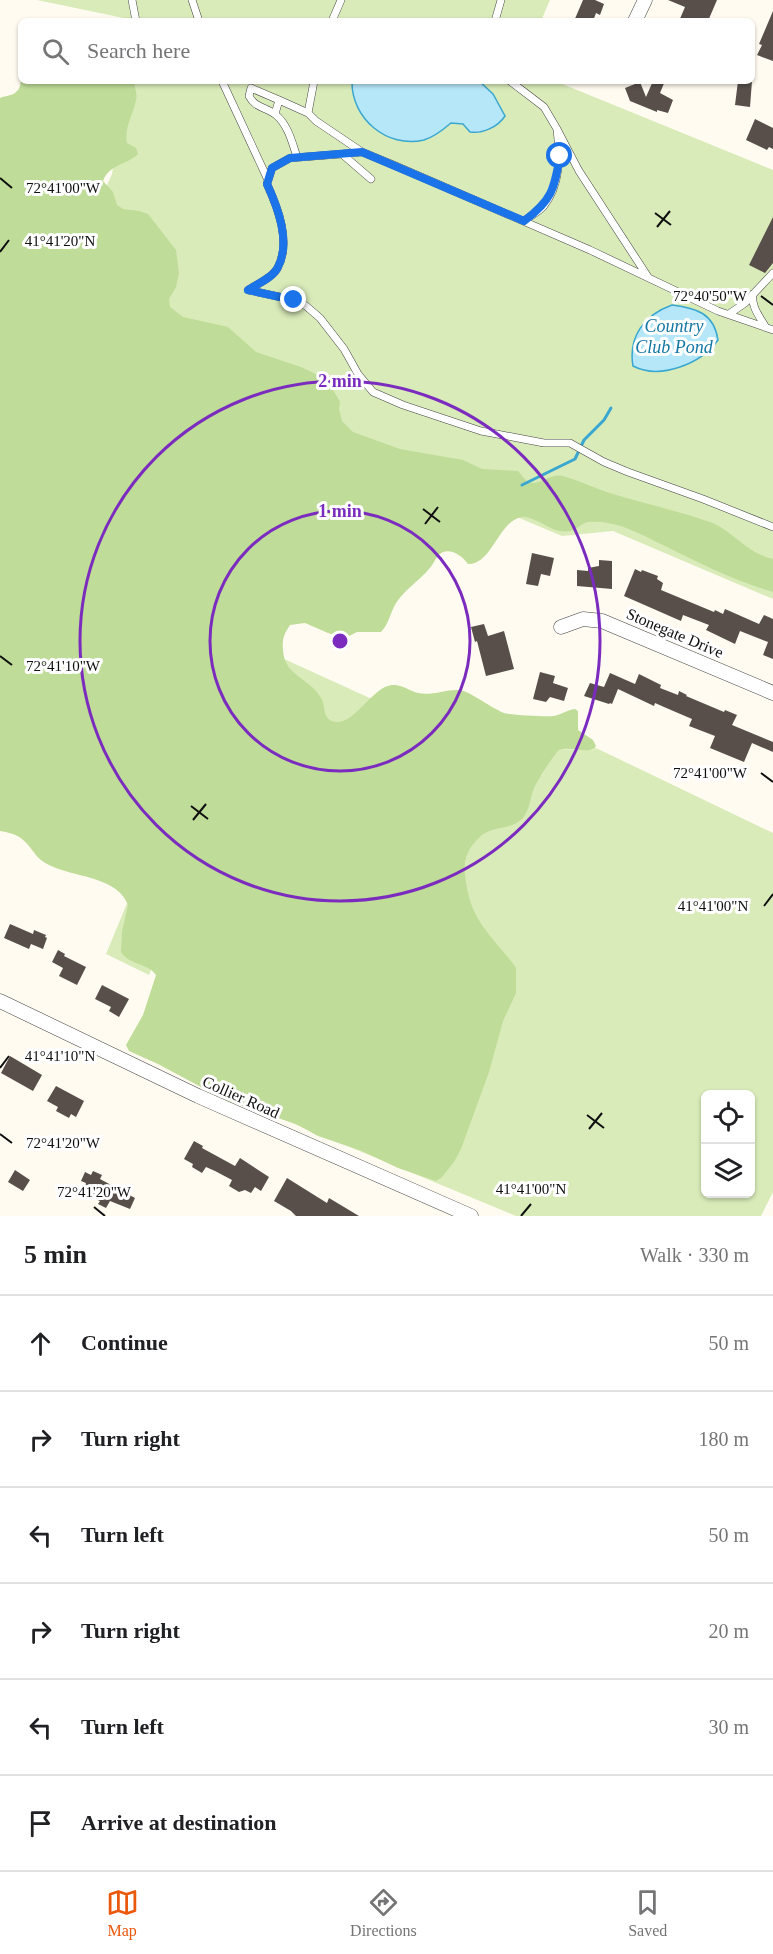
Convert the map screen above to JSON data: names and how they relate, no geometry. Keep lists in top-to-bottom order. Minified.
{"streets":{"street":["Stonegate Drive","Collier Road"]},"water":["Country Club Pond"],"page":{"search":"Search here","heading":["5 min","Walk · 330 m"],"list":[["Continue","50 m"],["Turn right","180 m"],["Turn left","50 m"],["Turn right","20 m"],["Turn left","30 m"],"Arrive at destination"],"nav":["Map","Directions","Saved"]},"coordinates":["72°41'00\"W","41°41'20\"N","72°40'50\"W","72°41'10\"W","41°41'00\"N","41°41'10\"N","72°41'20\"W"],"rings":["2 min","1 min"]}
